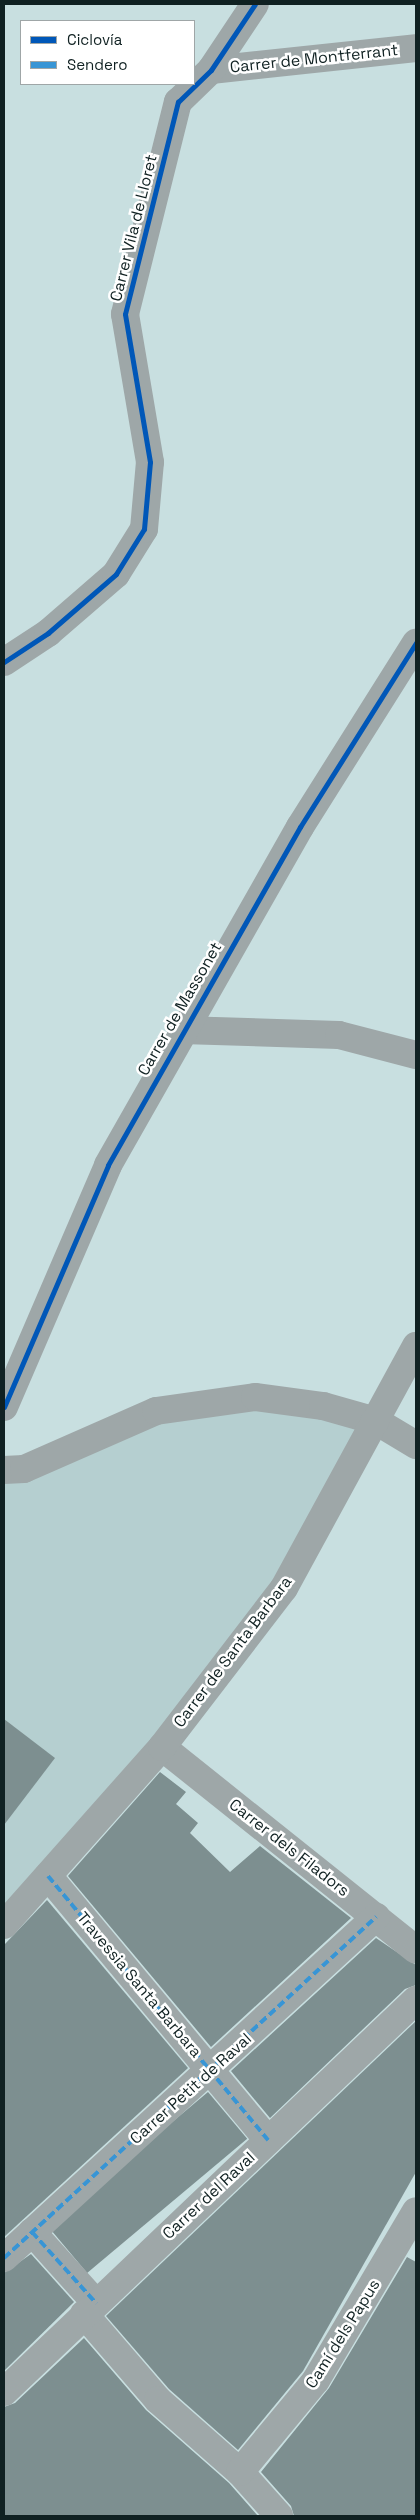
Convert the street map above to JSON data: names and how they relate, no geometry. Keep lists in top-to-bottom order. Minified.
{"streets":{"street":["Carrer de Montferrant","Carrer Vila de Lloret","Carrer de Massonet","Carrer de Santa Barbara","Carrer dels Filadors","Travessia Santa Barbara","Carrer Petit de Raval","Carrer del Raval","Camí dels Papus"]},"crossings":[["Carrer de Montferrant","Carrer Vila de Lloret"],["Carrer de Santa Barbara","Carrer dels Filadors"],["Carrer de Santa Barbara","Travessia Santa Barbara"],["Carrer dels Filadors","Carrer Petit de Raval"],["Travessia Santa Barbara","Carrer Petit de Raval"],["Travessia Santa Barbara","Carrer del Raval"]],"legend":["Ciclovía","Sendero"]}
